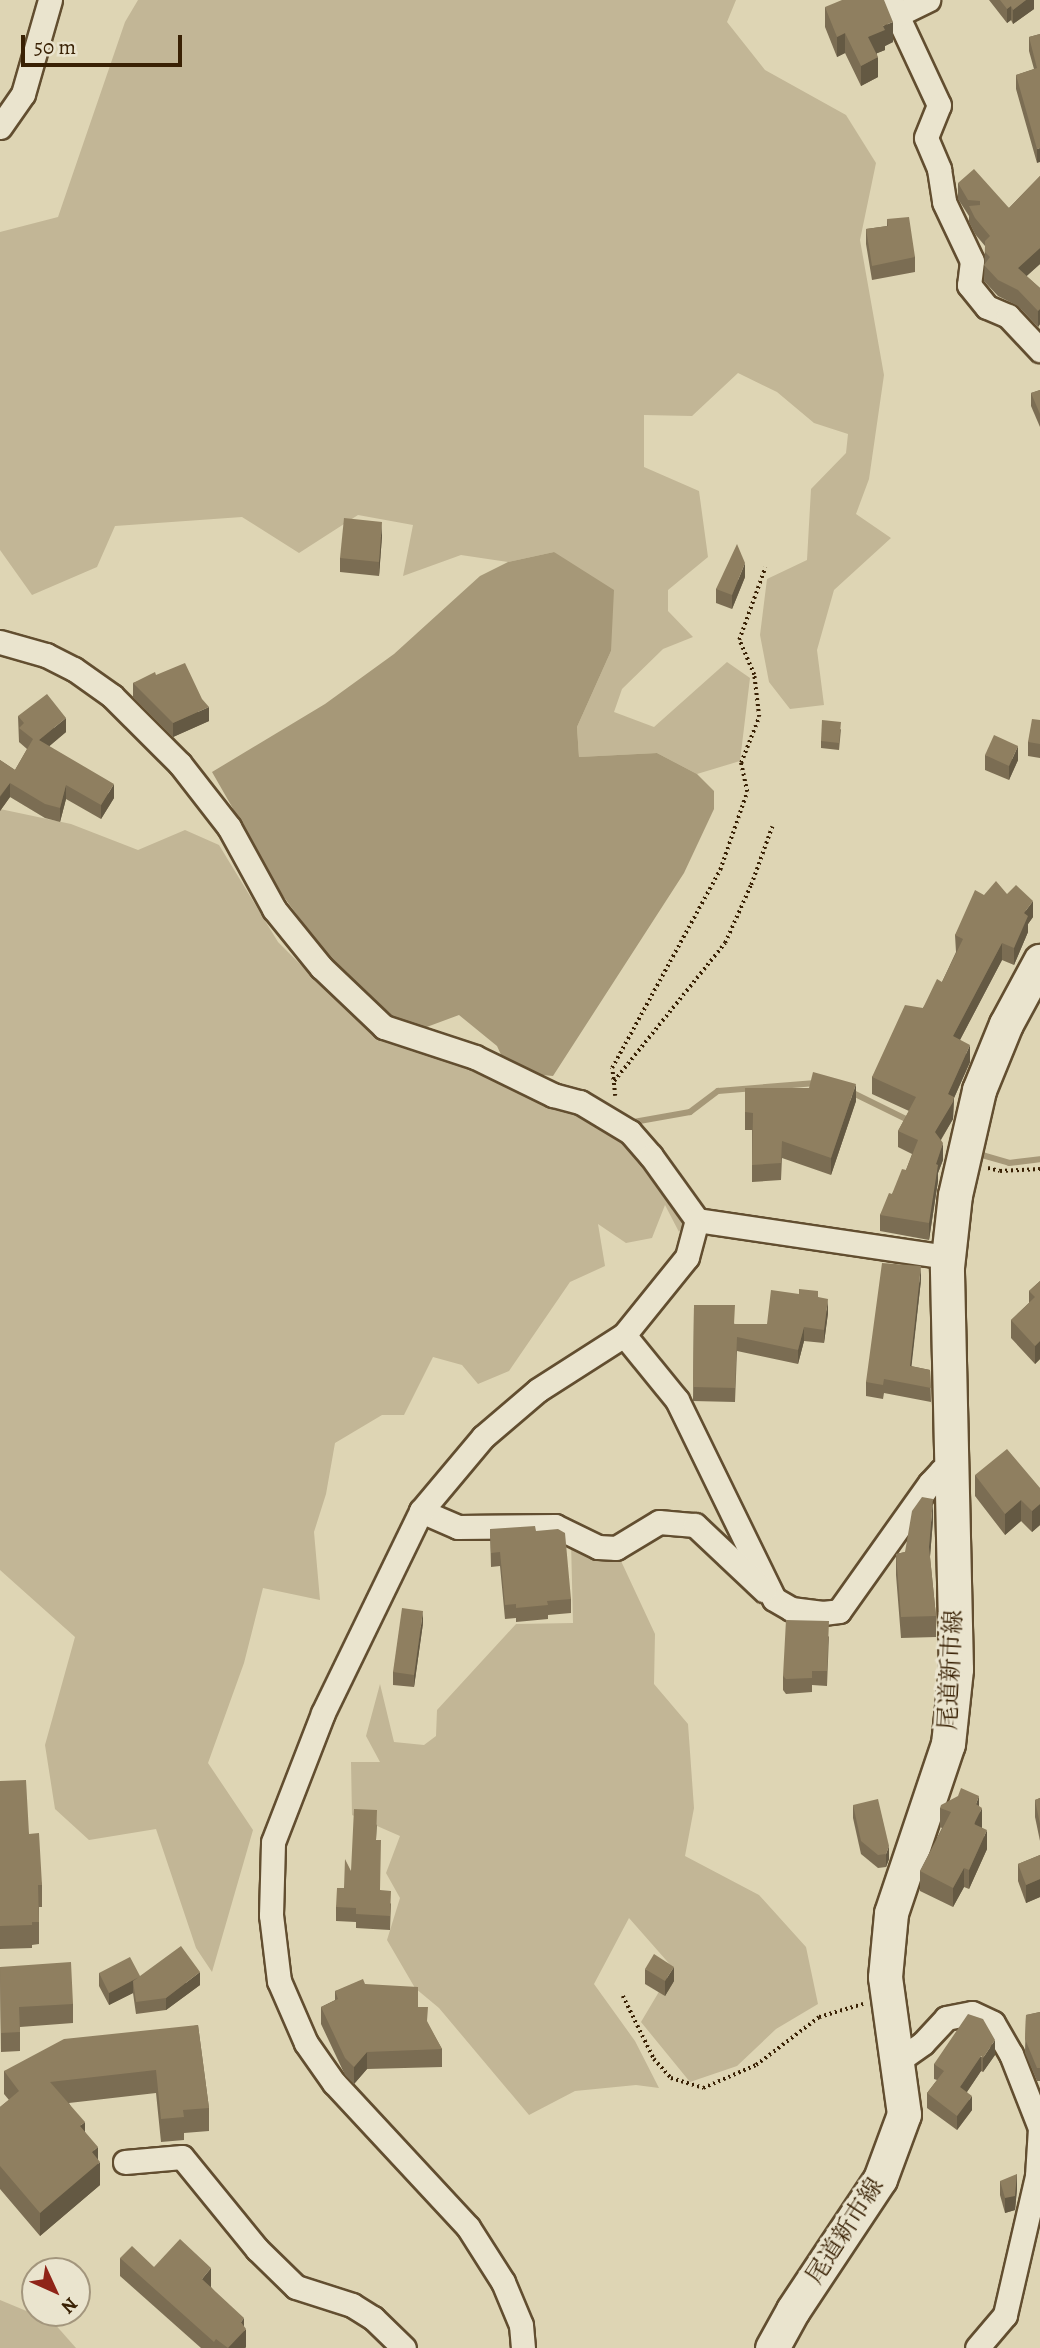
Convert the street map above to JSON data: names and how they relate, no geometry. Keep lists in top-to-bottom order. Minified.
{"streets":{"main road":["尾道新市線"]},"scale_bar":"50 m","north":"bottom right"}
